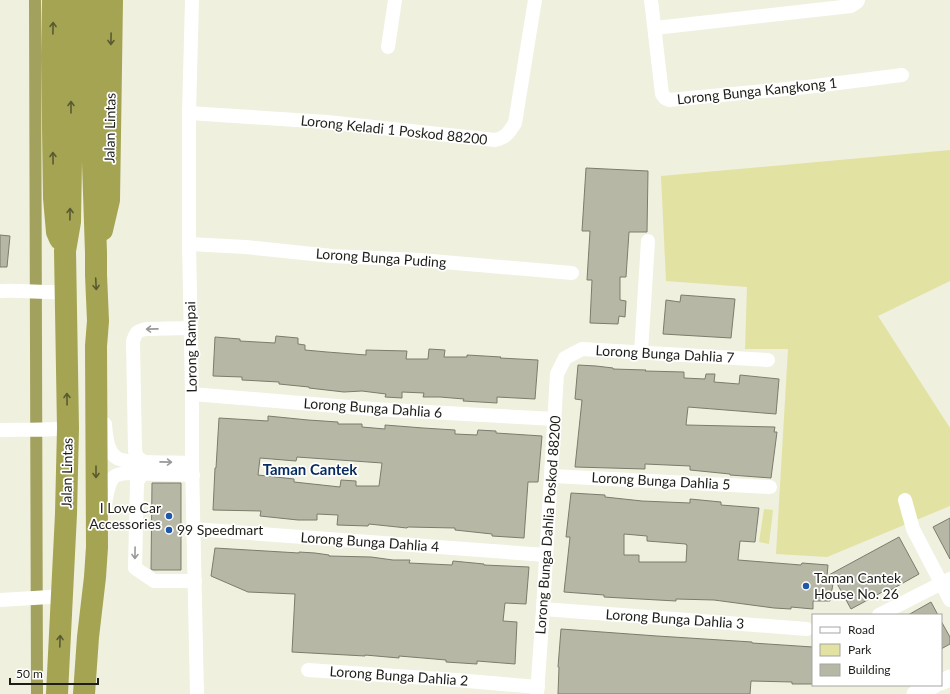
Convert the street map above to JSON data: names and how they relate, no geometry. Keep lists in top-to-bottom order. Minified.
{"streets":{"highway":["Jalan Lintas"],"street":["Lorong Bunga Kangkong 1","Lorong Keladi 1 Poskod 88200","Lorong Bunga Puding","Lorong Rampai","Lorong Bunga Dahlia 7","Lorong Bunga Dahlia 6","Lorong Bunga Dahlia 5","Lorong Bunga Dahlia Poskod 88200","Lorong Bunga Dahlia 4","Lorong Bunga Dahlia 3","Lorong Bunga Dahlia 2"]},"crossings":[["Lorong Keladi 1 Poskod 88200","Lorong Rampai"],["Lorong Bunga Puding","Lorong Rampai"],["Lorong Rampai","Lorong Bunga Dahlia 6"],["Lorong Rampai","Lorong Bunga Dahlia 4"],["Lorong Bunga Dahlia 7","Lorong Bunga Dahlia Poskod 88200"],["Lorong Bunga Dahlia 6","Lorong Bunga Dahlia Poskod 88200"],["Lorong Bunga Dahlia 5","Lorong Bunga Dahlia Poskod 88200"],["Lorong Bunga Dahlia Poskod 88200","Lorong Bunga Dahlia 4"],["Lorong Bunga Dahlia Poskod 88200","Lorong Bunga Dahlia 3"],["Lorong Bunga Dahlia Poskod 88200","Lorong Bunga Dahlia 2"]],"districts":["Taman Cantek"],"places":["I Love Car Accessories","99 Speedmart","Taman Cantek House No. 26"],"legend":["Road","Park","Building"],"scale_bar":"50 m"}
